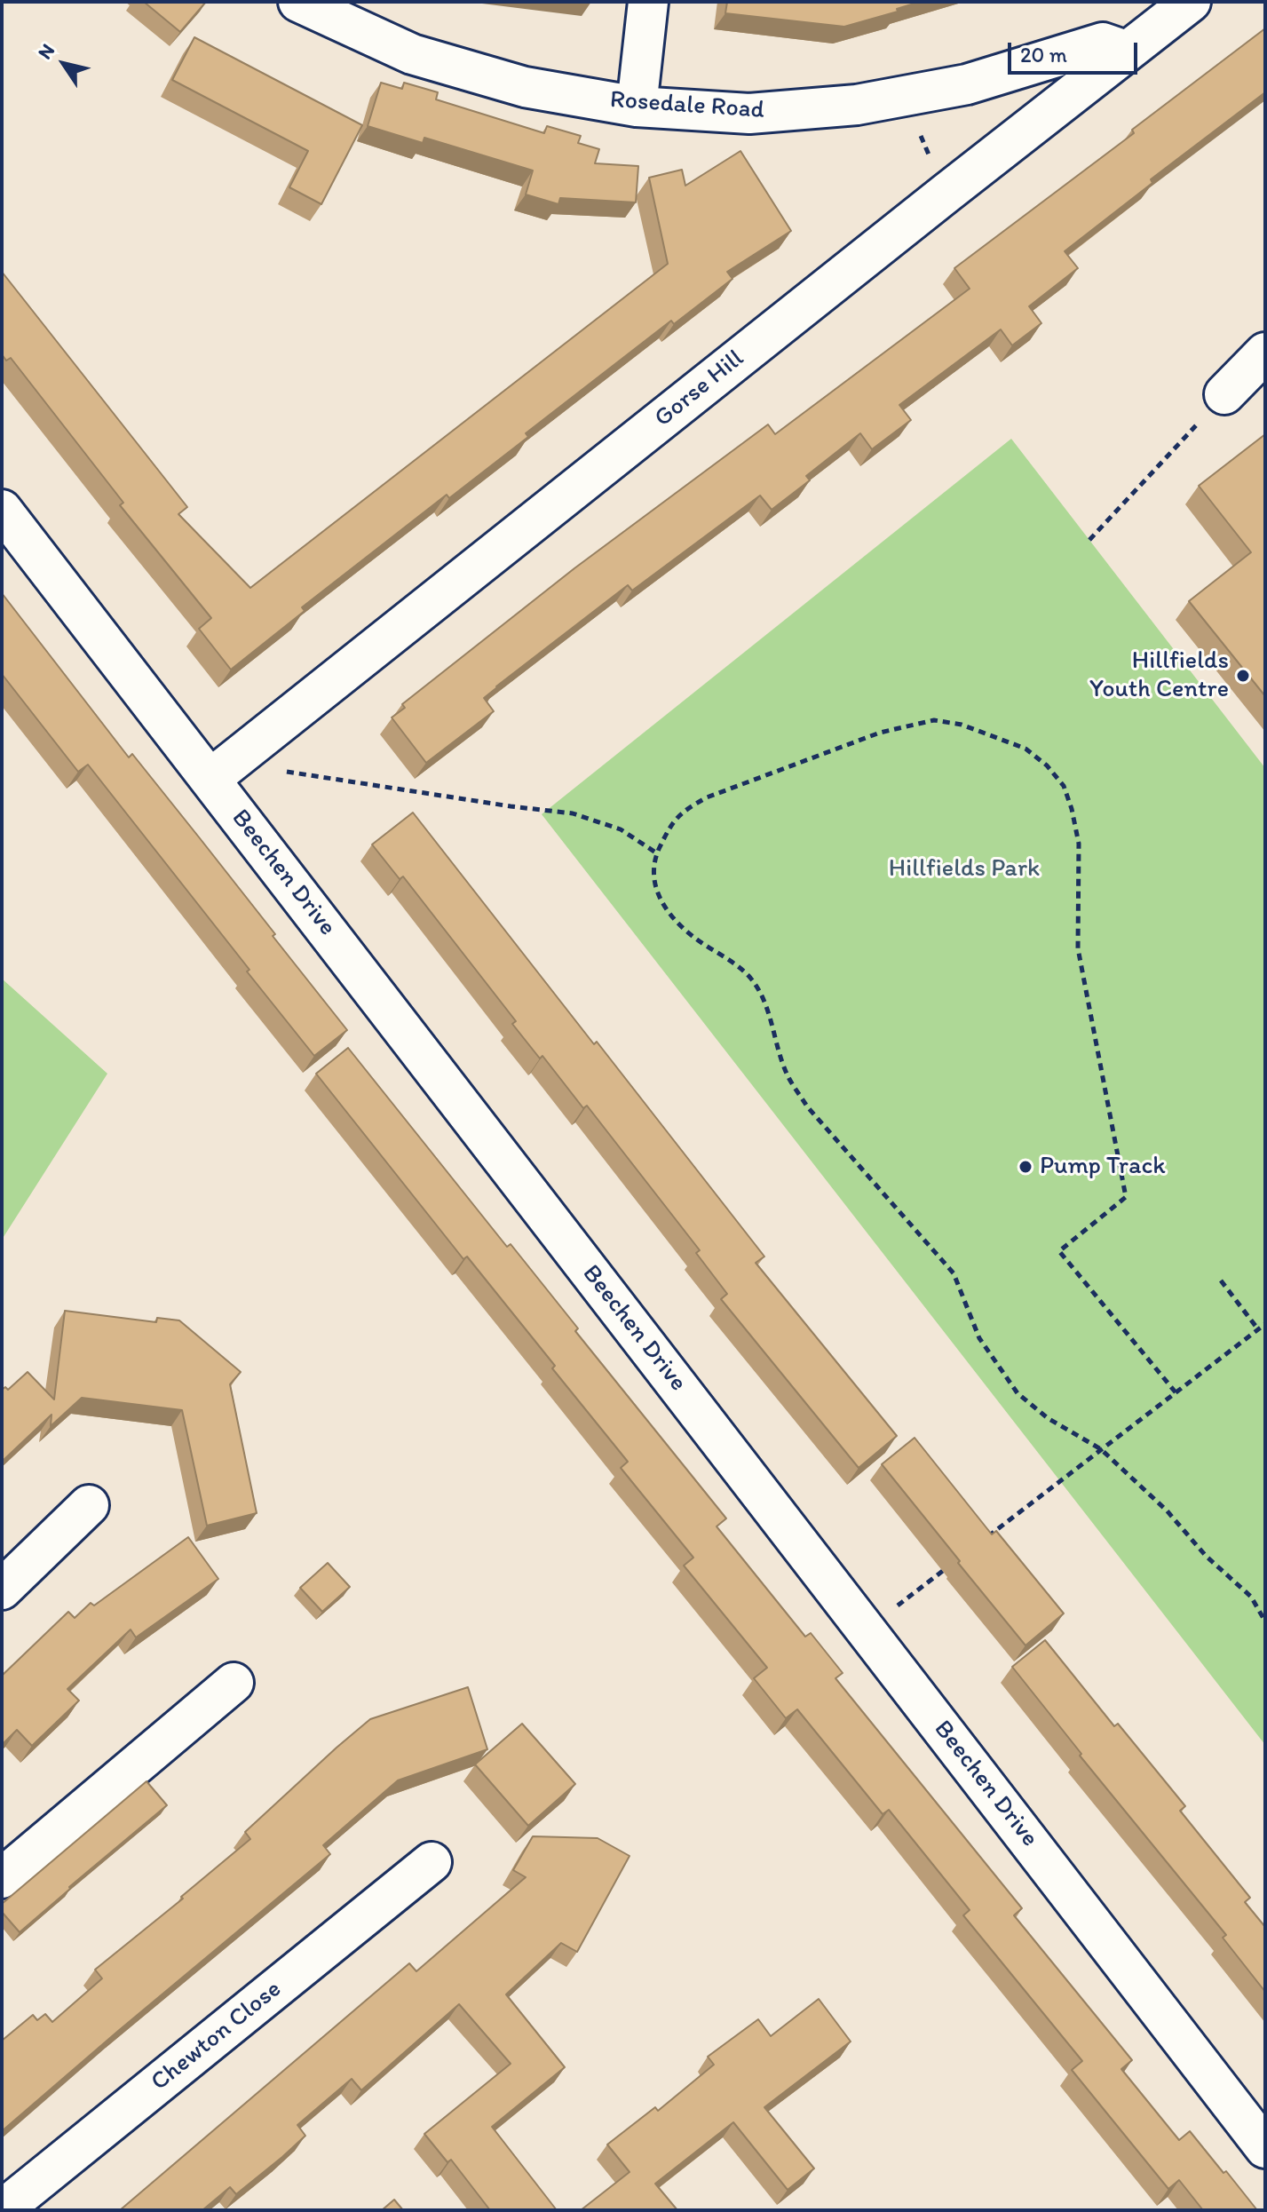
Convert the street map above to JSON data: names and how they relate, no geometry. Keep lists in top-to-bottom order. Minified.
{"streets":{"street":["Rosedale Road","Gorse Hill","Beechen Drive","Chewton Close"]},"crossings":[["Rosedale Road","Gorse Hill"],["Gorse Hill","Beechen Drive"]],"parks":["Hillfields Park"],"places":["Hillfields Youth Centre","Pump Track"],"scale_bar":"20 m","north":"top left"}
